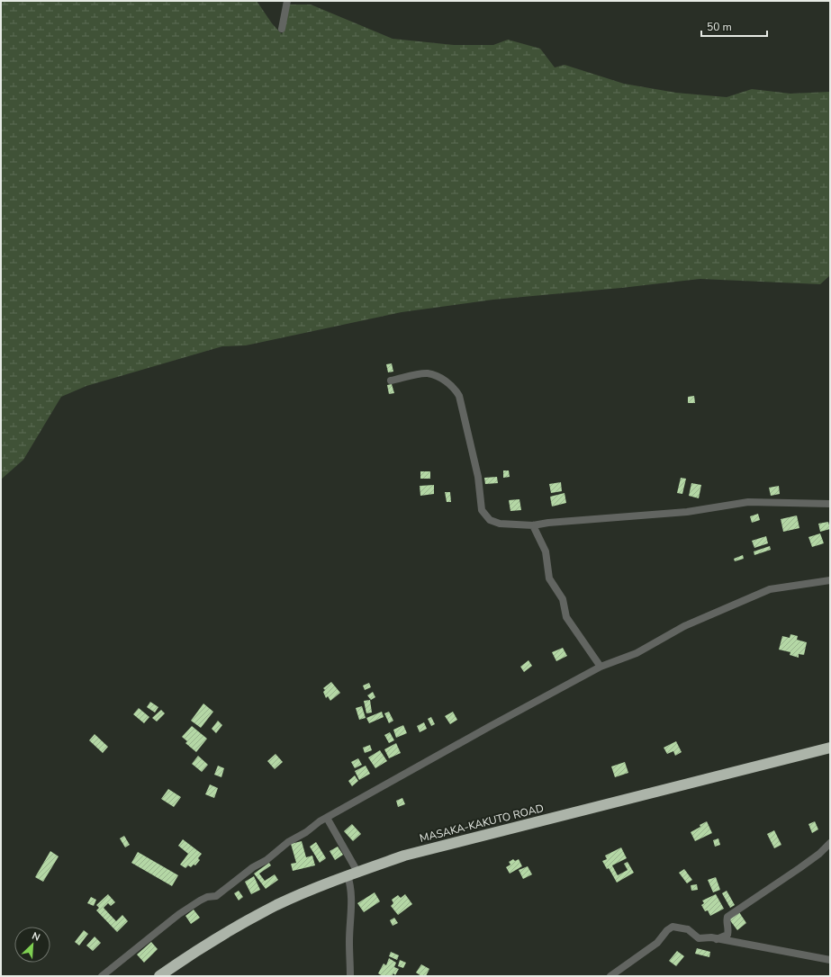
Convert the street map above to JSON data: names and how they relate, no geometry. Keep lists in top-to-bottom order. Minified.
{"streets":{"highway":["MASAKA-KAKUTO ROAD"]},"scale_bar":"50 m","north":"top right"}
